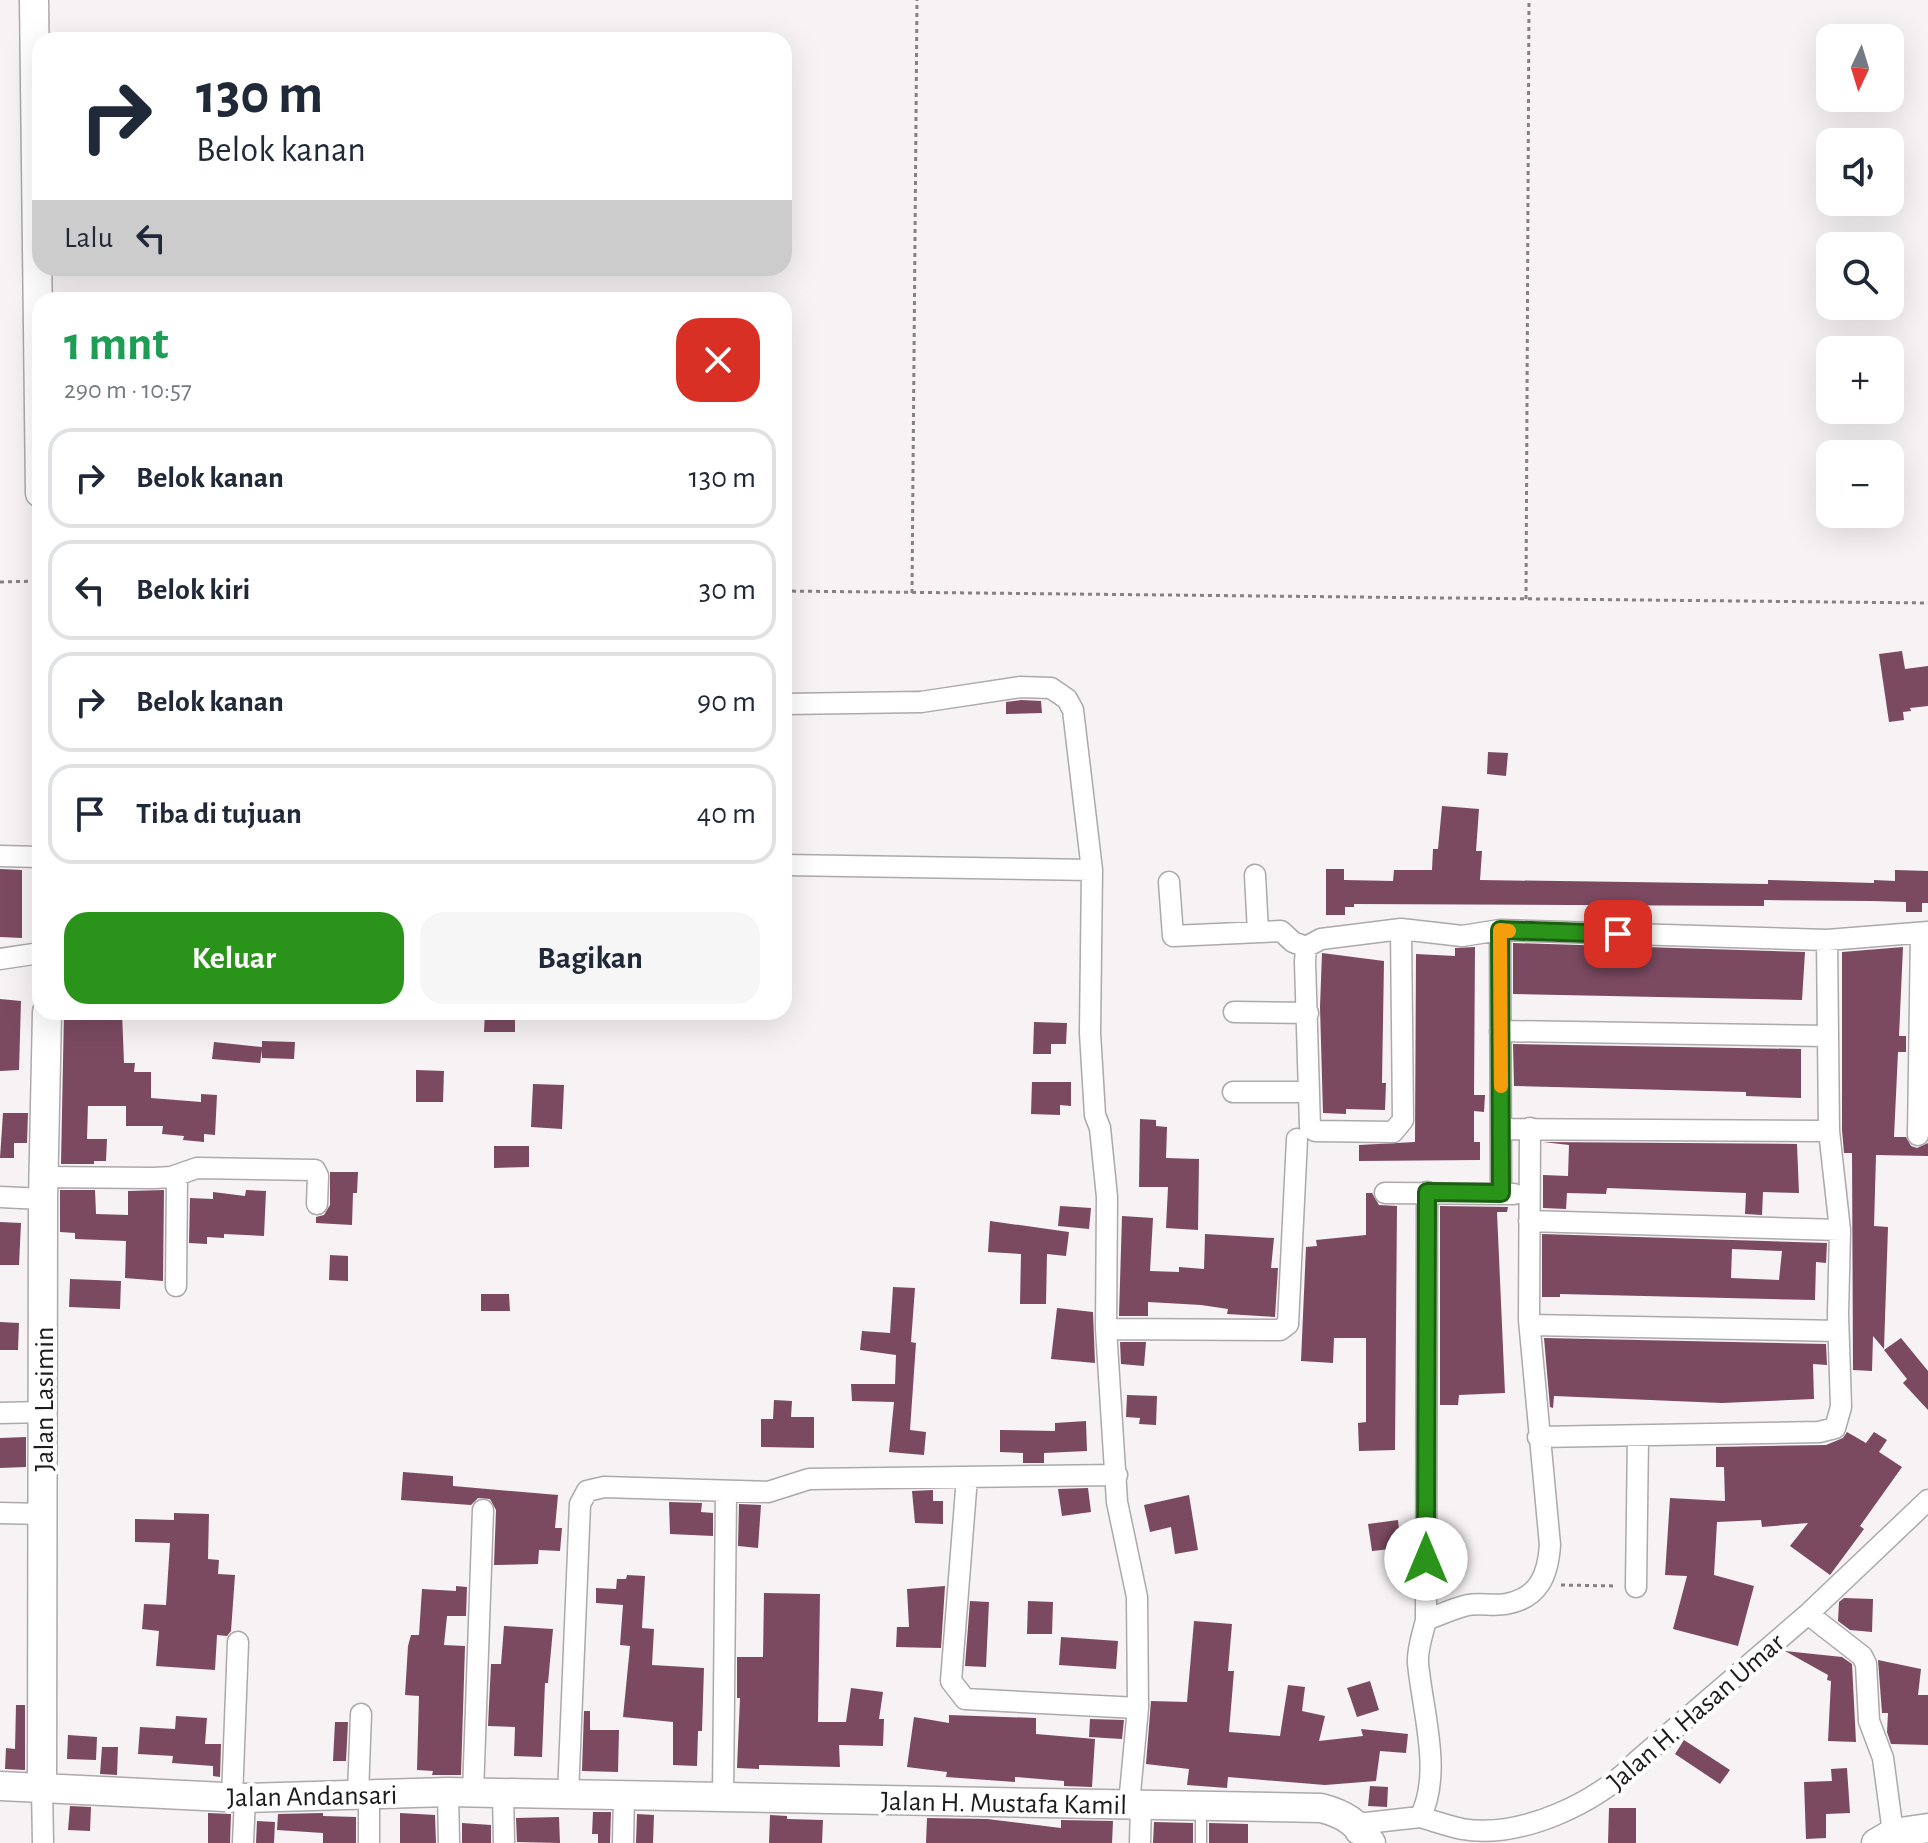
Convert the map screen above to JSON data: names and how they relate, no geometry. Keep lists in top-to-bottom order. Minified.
{"streets":{"street":["Jalan Lasimin","Jalan H. Hasan Umar","Jalan Andansari","Jalan H. Mustafa Kamil"]},"crossings":[["Jalan Lasimin","Jalan Andansari"],["Jalan Andansari","Jalan H. Mustafa Kamil"]],"north":"bottom","page":{"map_buttons":["+","−"],"turn":["130 m","Belok kanan"],"then":"Lalu","heading":["1 mnt","290 m · 10:57"],"list":[{"name":"Belok kanan","value":"130 m"},{"name":"Belok kiri","value":"30 m"},{"name":"Belok kanan","value":"90 m"},{"name":"Tiba di tujuan","value":"40 m"}],"buttons":["Keluar","Bagikan"]}}
